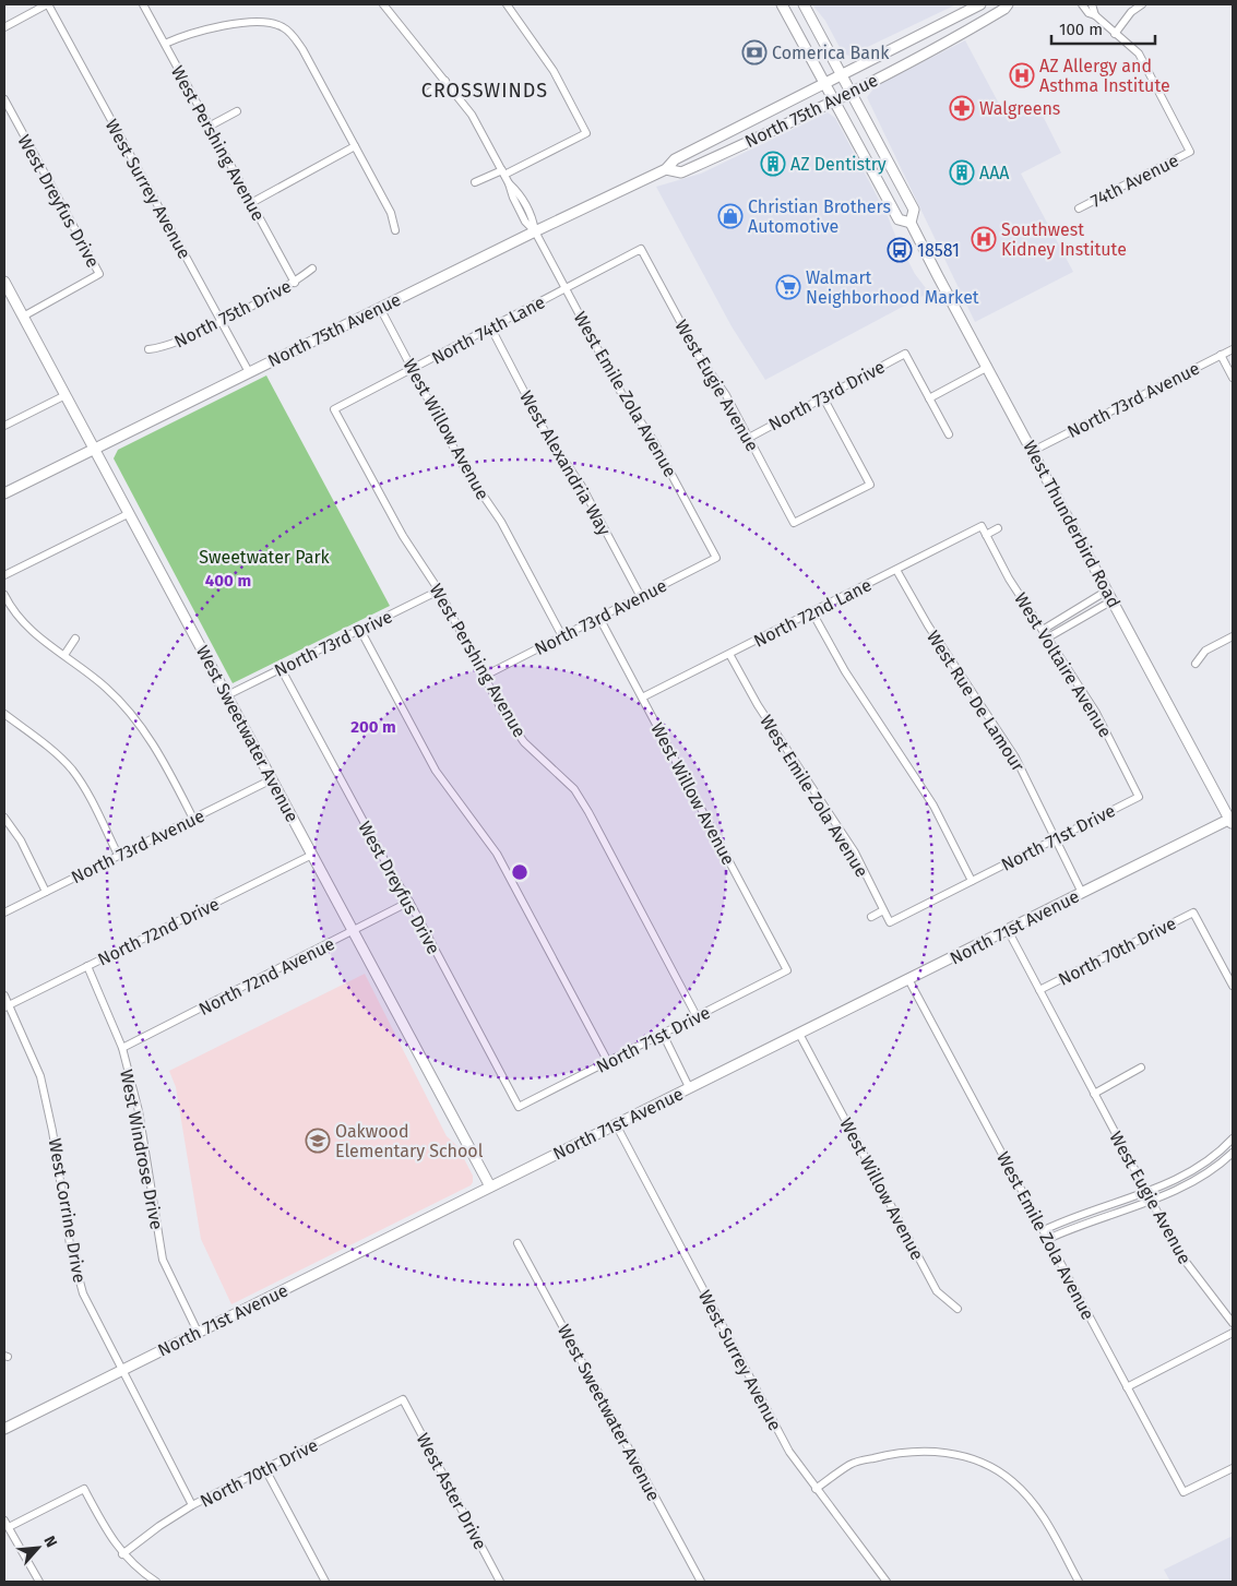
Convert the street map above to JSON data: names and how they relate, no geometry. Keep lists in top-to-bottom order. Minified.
{"streets":{"main road":["North 75th Avenue","West Thunderbird Road","West Sweetwater Avenue","North 71st Avenue"],"street":["West Pershing Avenue","74th Avenue","West Surrey Avenue","West Dreyfus Drive","North 75th Drive","North 74th Lane","West Eugie Avenue","West Emile Zola Avenue","North 73rd Drive","North 73rd Avenue","West Willow Avenue","West Alexandria Way","North 72nd Lane","West Voltaire Avenue","West Rue De Lamour","North 71st Drive","North 72nd Drive","North 70th Drive","North 72nd Avenue","West Windrose Drive","West Corrine Drive","West Aster Drive"]},"crossings":[["North 75th Avenue","West Surrey Avenue"],["North 75th Avenue","West Emile Zola Avenue"],["North 75th Avenue","West Willow Avenue"],["North 75th Avenue","West Thunderbird Road"],["North 75th Avenue","West Sweetwater Avenue"],["West Pershing Avenue","North 75th Drive"],["West Pershing Avenue","North 74th Lane"],["West Pershing Avenue","North 73rd Drive"],["West Pershing Avenue","North 73rd Avenue"],["West Pershing Avenue","North 71st Drive"],["West Surrey Avenue","North 75th Drive"],["West Surrey Avenue","North 71st Avenue"],["West Dreyfus Drive","North 73rd Drive"],["West Dreyfus Drive","West Sweetwater Avenue"],["West Dreyfus Drive","North 71st Drive"],["West Dreyfus Drive","North 72nd Avenue"],["North 74th Lane","West Eugie Avenue"],["North 74th Lane","West Emile Zola Avenue"],["North 74th Lane","West Willow Avenue"],["North 74th Lane","West Alexandria Way"],["West Eugie Avenue","North 73rd Drive"],["West Eugie Avenue","North 71st Avenue"],["West Eugie Avenue","North 70th Drive"],["West Emile Zola Avenue","North 73rd Avenue"],["West Emile Zola Avenue","North 72nd Lane"],["West Emile Zola Avenue","North 71st Drive"],["West Emile Zola Avenue","North 71st Avenue"],["North 73rd Drive","West Sweetwater Avenue"],["North 73rd Avenue","West Willow Avenue"],["North 73rd Avenue","West Alexandria Way"],["North 73rd Avenue","West Thunderbird Road"],["North 73rd Avenue","West Sweetwater Avenue"],["West Willow Avenue","North 72nd Lane"],["West Willow Avenue","North 71st Drive"],["West Willow Avenue","North 71st Avenue"],["West Thunderbird Road","North 71st Avenue"],["North 72nd Lane","West Voltaire Avenue"],["North 72nd Lane","West Rue De Lamour"],["West Voltaire Avenue","North 71st Drive"],["West Rue De Lamour","North 71st Drive"],["West Rue De Lamour","North 71st Avenue"],["West Sweetwater Avenue","North 71st Avenue"],["West Sweetwater Avenue","North 72nd Drive"],["West Sweetwater Avenue","North 72nd Avenue"],["North 71st Avenue","West Windrose Drive"],["North 71st Avenue","West Corrine Drive"],["North 72nd Drive","West Windrose Drive"],["North 72nd Drive","West Corrine Drive"],["North 70th Drive","West Corrine Drive"],["North 70th Drive","West Aster Drive"],["North 72nd Avenue","West Windrose Drive"]],"districts":["CROSSWINDS"],"parks":["Sweetwater Park"],"places":{"bank":["Comerica Bank"],"hospital":["AZ Allergy and Asthma Institute","Southwest Kidney Institute"],"pharmacy":["Walgreens"],"building":["AZ Dentistry","AAA"],"shop":["Christian Brothers Automotive"],"bus stop":["18581"],"supermarket":["Walmart Neighborhood Market"],"school or university":["Oakwood Elementary School"]},"scale_bar":"100 m","north":"top right","rings":["400 m","200 m"]}
